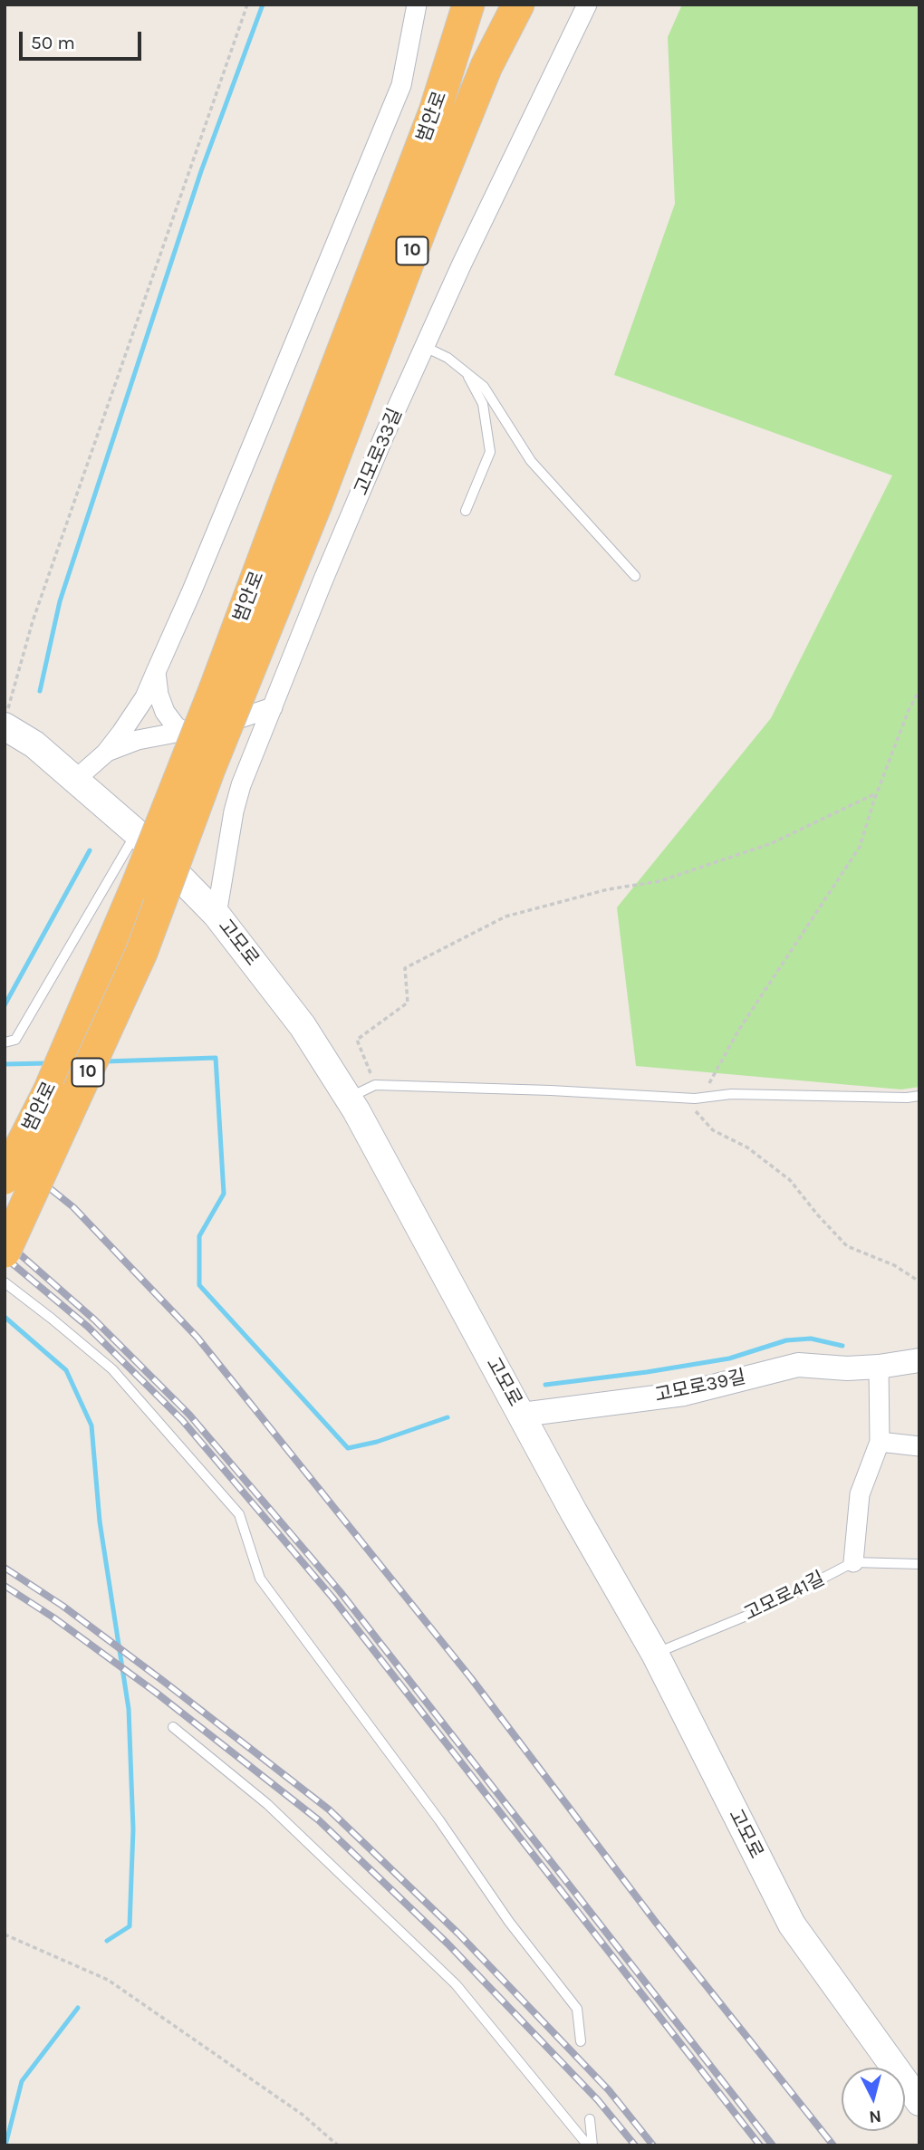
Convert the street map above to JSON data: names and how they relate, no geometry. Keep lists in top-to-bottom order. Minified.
{"streets":{"highway":["범안로","10"],"main road":["고모로"],"street":["고모로33길","고모로39길"],"lane":["고모로41길"]},"crossings":[["범안로","10"],["고모로33길","고모로"],["고모로","고모로39길"],["고모로","고모로41길"]],"scale_bar":"50 m","north":"bottom"}
